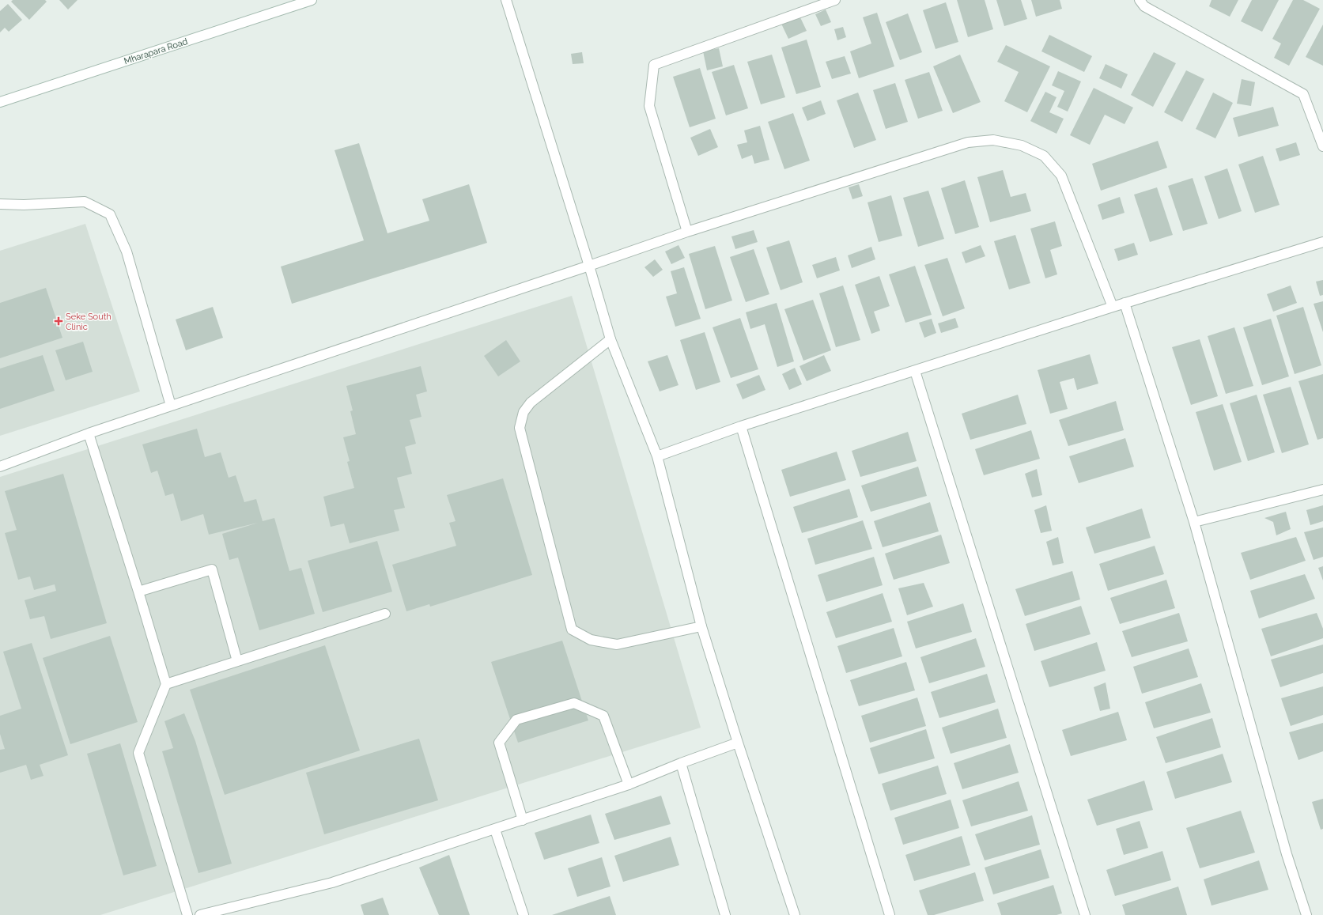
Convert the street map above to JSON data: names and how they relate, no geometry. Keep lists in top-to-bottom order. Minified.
{"streets":{"street":["Mharapara Road"]},"places":{"health":["Seke South Clinic"]}}
